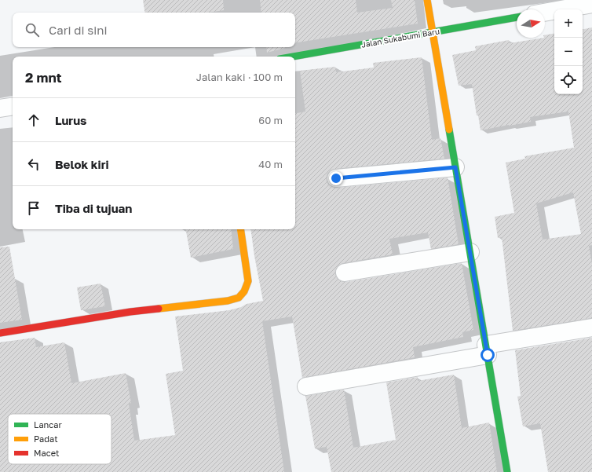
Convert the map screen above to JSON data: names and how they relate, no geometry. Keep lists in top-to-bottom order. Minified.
{"streets":{"street":["Jalan Sukabumi Baru"]},"legend":["Lancar","Padat","Macet"],"north":"right","page":{"map_buttons":["+","−"],"search":"Cari di sini","heading":["2 mnt","Jalan kaki · 100 m"],"list":[["Lurus","60 m"],["Belok kiri","40 m"],"Tiba di tujuan"]}}
